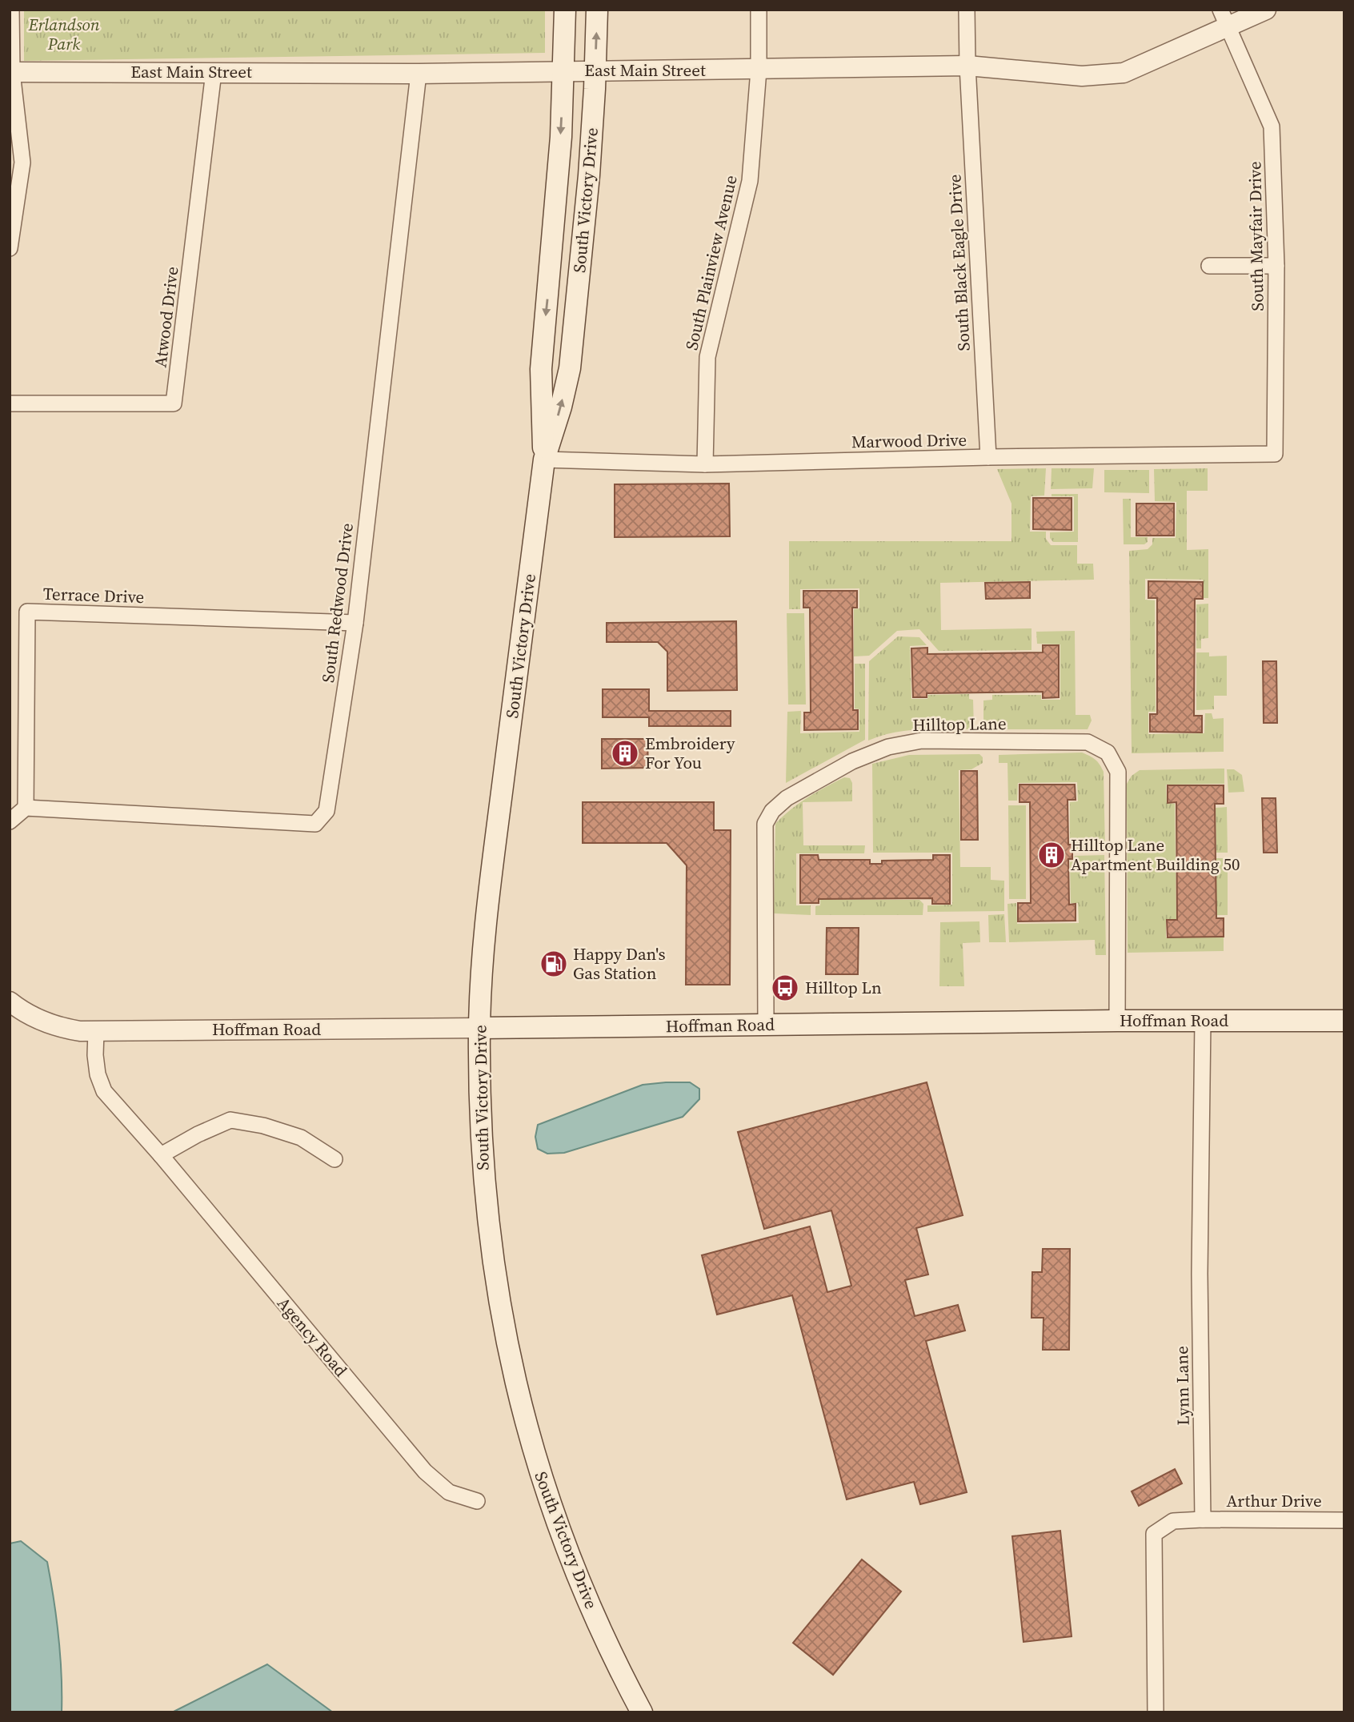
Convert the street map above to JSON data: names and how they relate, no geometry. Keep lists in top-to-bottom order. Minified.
{"streets":{"main road":["South Victory Drive","Hoffman Road"],"street":["East Main Street","South Mayfair Drive","South Plainview Avenue","South Black Eagle Drive","Atwood Drive","Marwood Drive","Terrace Drive","South Redwood Drive","Hilltop Lane","Agency Road","Lynn Lane","Arthur Drive"]},"crossings":[["East Main Street","South Victory Drive"],["East Main Street","South Mayfair Drive"],["East Main Street","South Plainview Avenue"],["East Main Street","South Black Eagle Drive"],["East Main Street","Atwood Drive"],["East Main Street","South Redwood Drive"],["South Victory Drive","Marwood Drive"],["South Victory Drive","Hoffman Road"],["South Mayfair Drive","Marwood Drive"],["South Plainview Avenue","Marwood Drive"],["South Black Eagle Drive","Marwood Drive"],["Terrace Drive","South Redwood Drive"],["Hilltop Lane","Hoffman Road"],["Hoffman Road","Agency Road"],["Hoffman Road","Lynn Lane"],["Lynn Lane","Arthur Drive"]],"parks":["Erlandson Park"],"places":{"building":["Embroidery For You","Hilltop Lane Apartment Building 50"],"fuel station":["Happy Dan's Gas Station"],"bus stop":["Hilltop Ln"]}}
